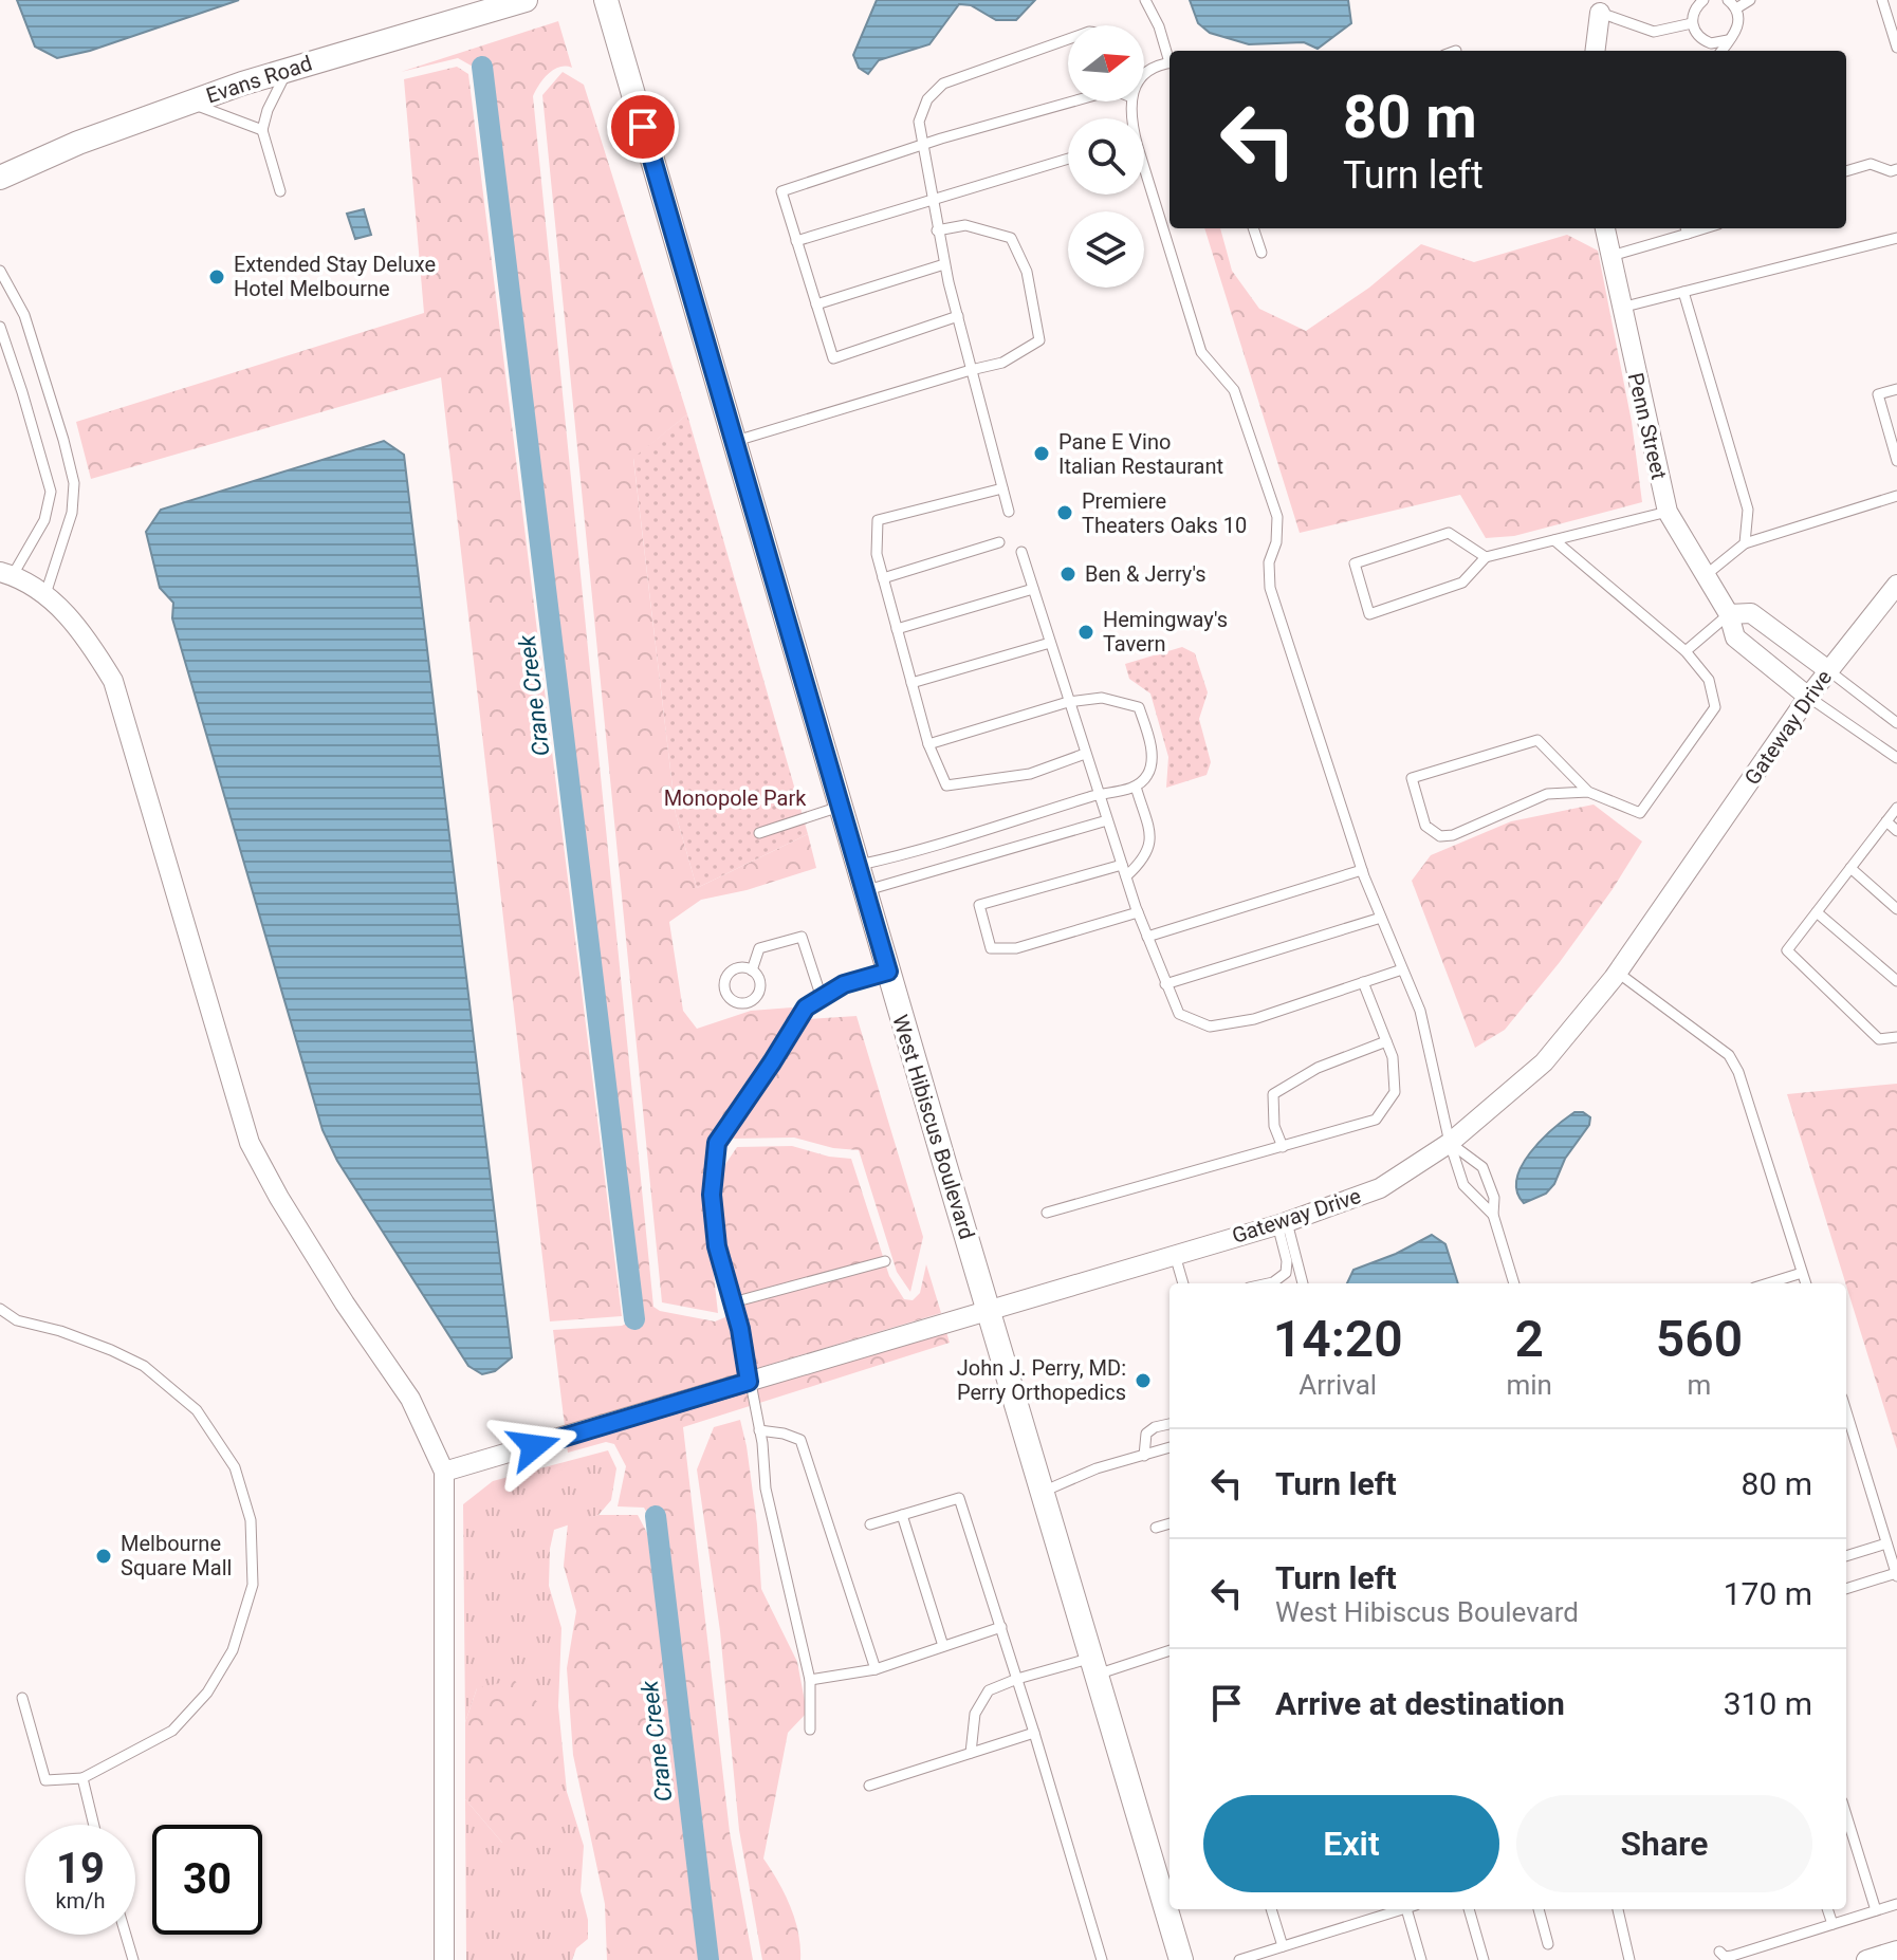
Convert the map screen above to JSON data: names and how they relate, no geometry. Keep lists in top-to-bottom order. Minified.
{"streets":{"street":["Evans Road","Penn Street","Gateway Drive","West Hibiscus Boulevard"]},"crossings":[["Penn Street","Gateway Drive"],["Gateway Drive","West Hibiscus Boulevard"]],"water":["Crane Creek"],"parks":["Monopole Park"],"places":["Extended Stay Deluxe Hotel Melbourne","Pane E Vino Italian Restaurant","Premiere Theaters Oaks 10","Ben & Jerry's","Hemingway's Tavern","John J. Perry, MD: Perry Orthopedics","Melbourne Square Mall"],"north":"right","page":{"turn":["80 m","Turn left"],"eta":["14:20","Arrival","2","min","560","m"],"list":[{"name":"Turn left","value":"80 m"},{"name":"Turn left","note":"West Hibiscus Boulevard","value":"170 m"},{"name":"Arrive at destination","value":"310 m"}],"buttons":["Exit","Share"],"speed":"19 km/h","limit":"30"}}
